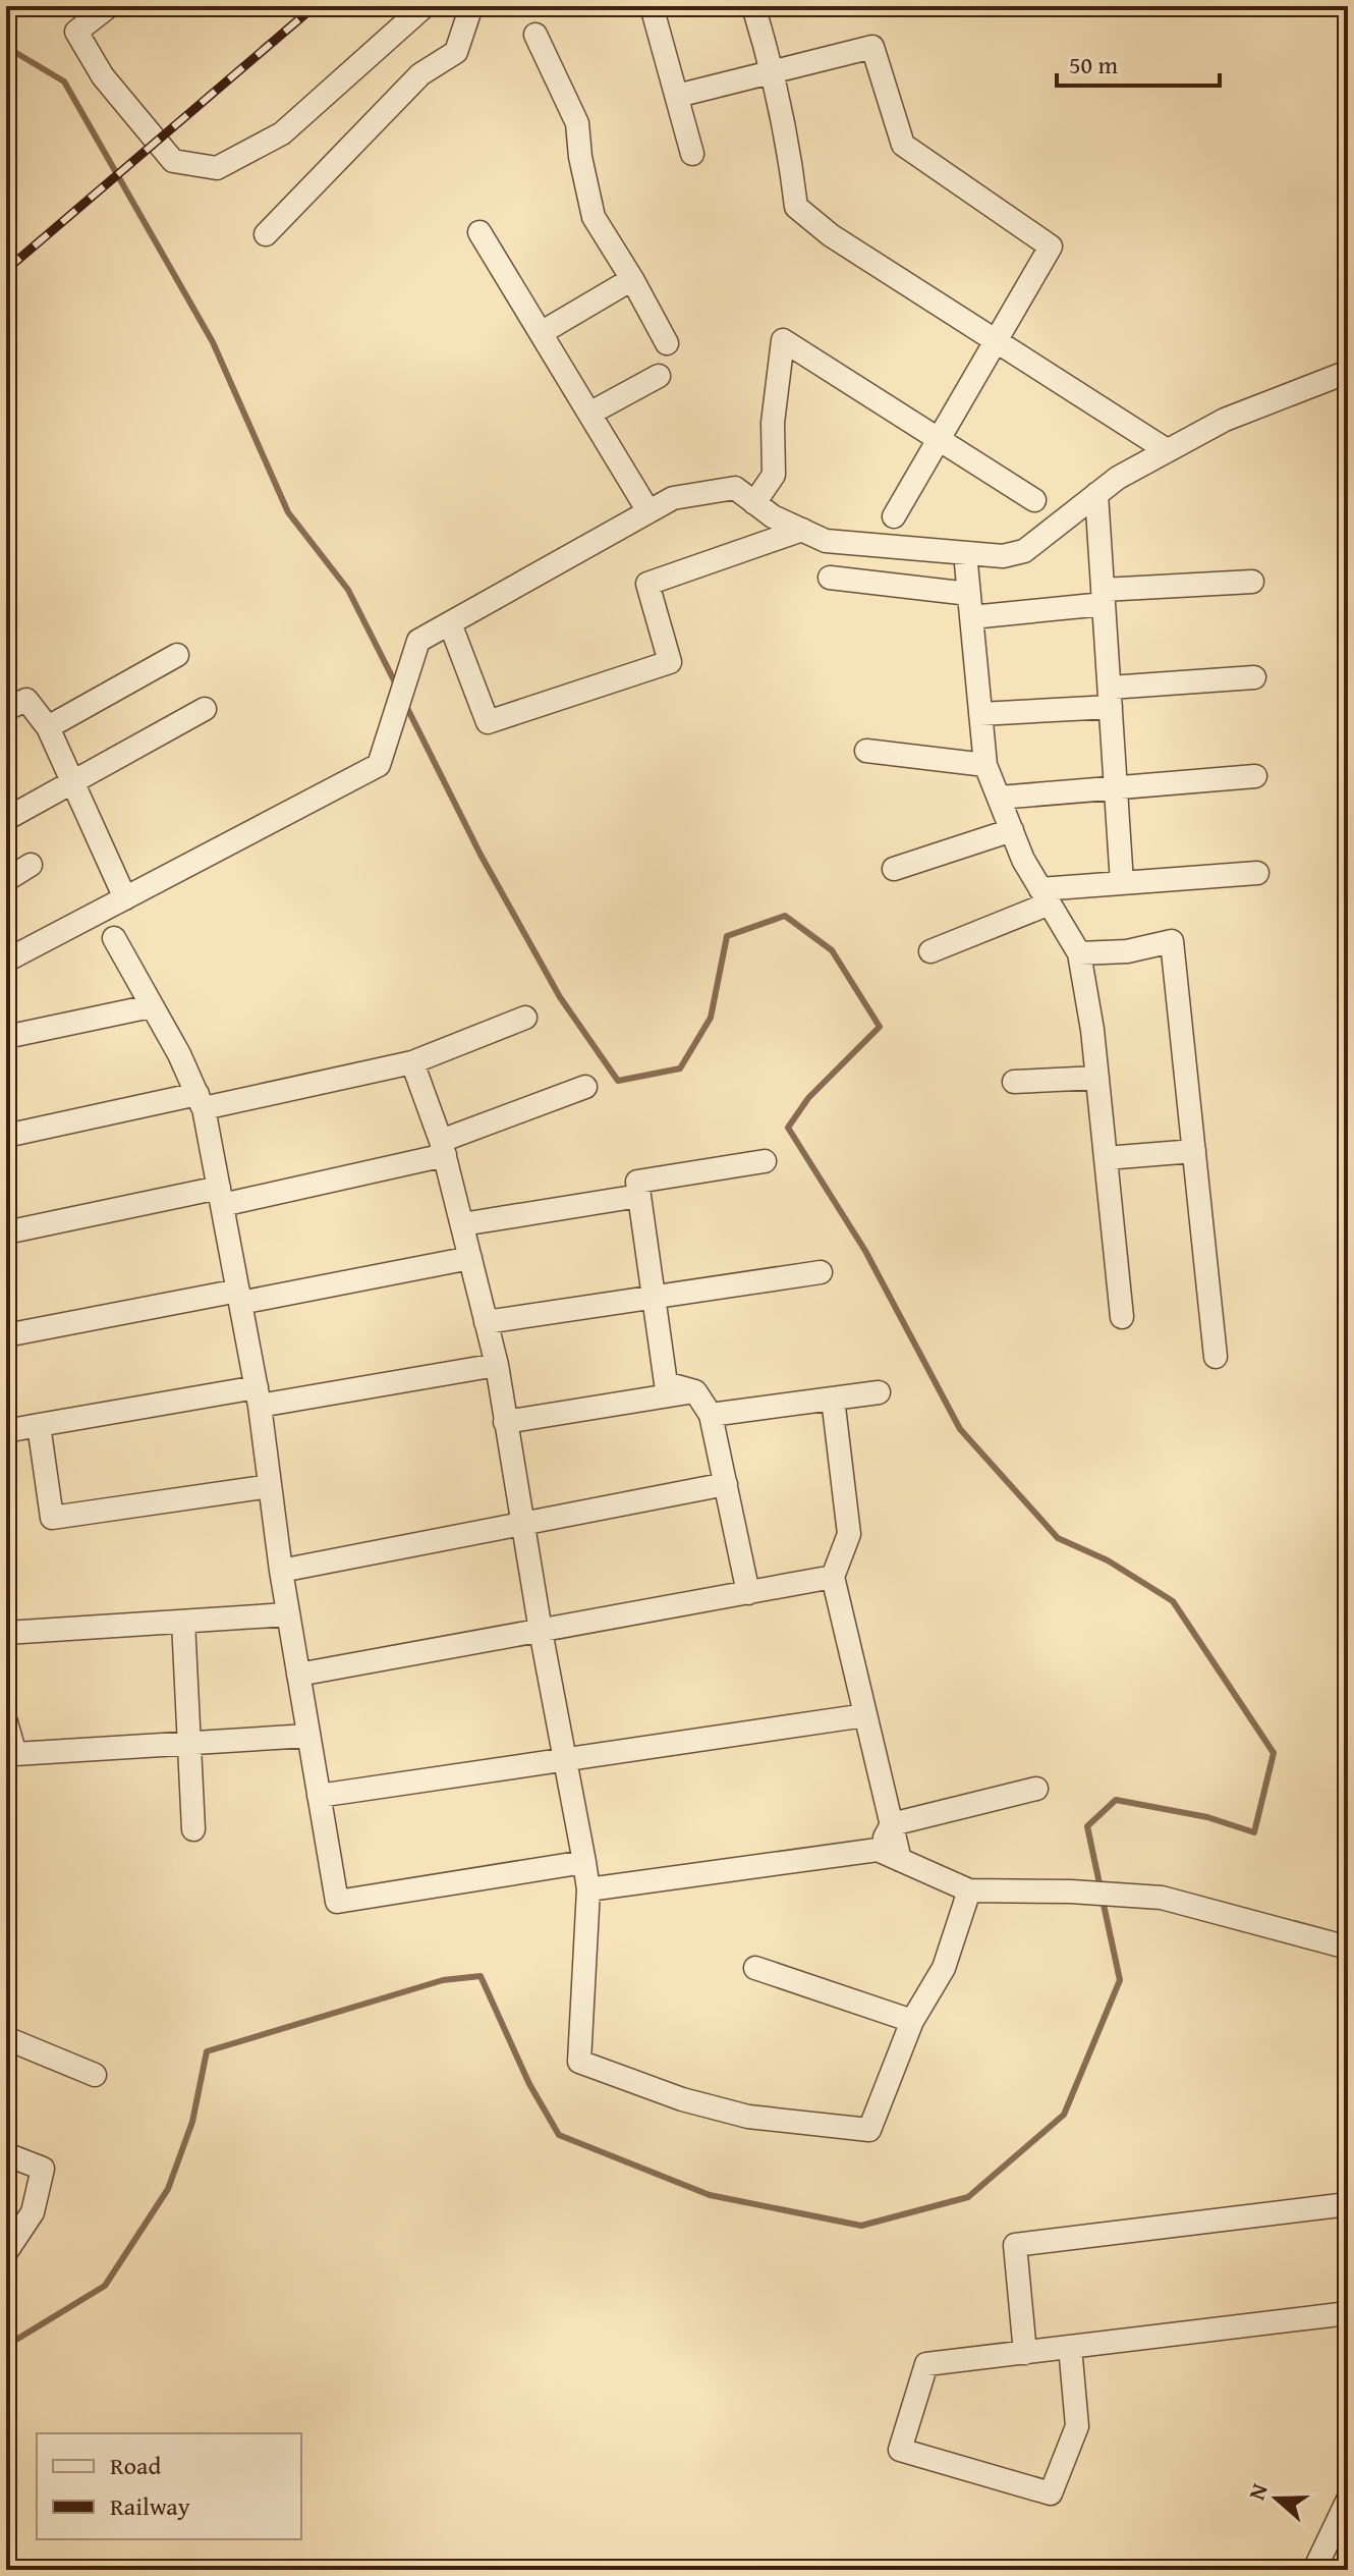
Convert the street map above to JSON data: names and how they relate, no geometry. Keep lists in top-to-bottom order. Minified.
{"legend":["Road","Railway"],"scale_bar":"50 m","north":"left"}
